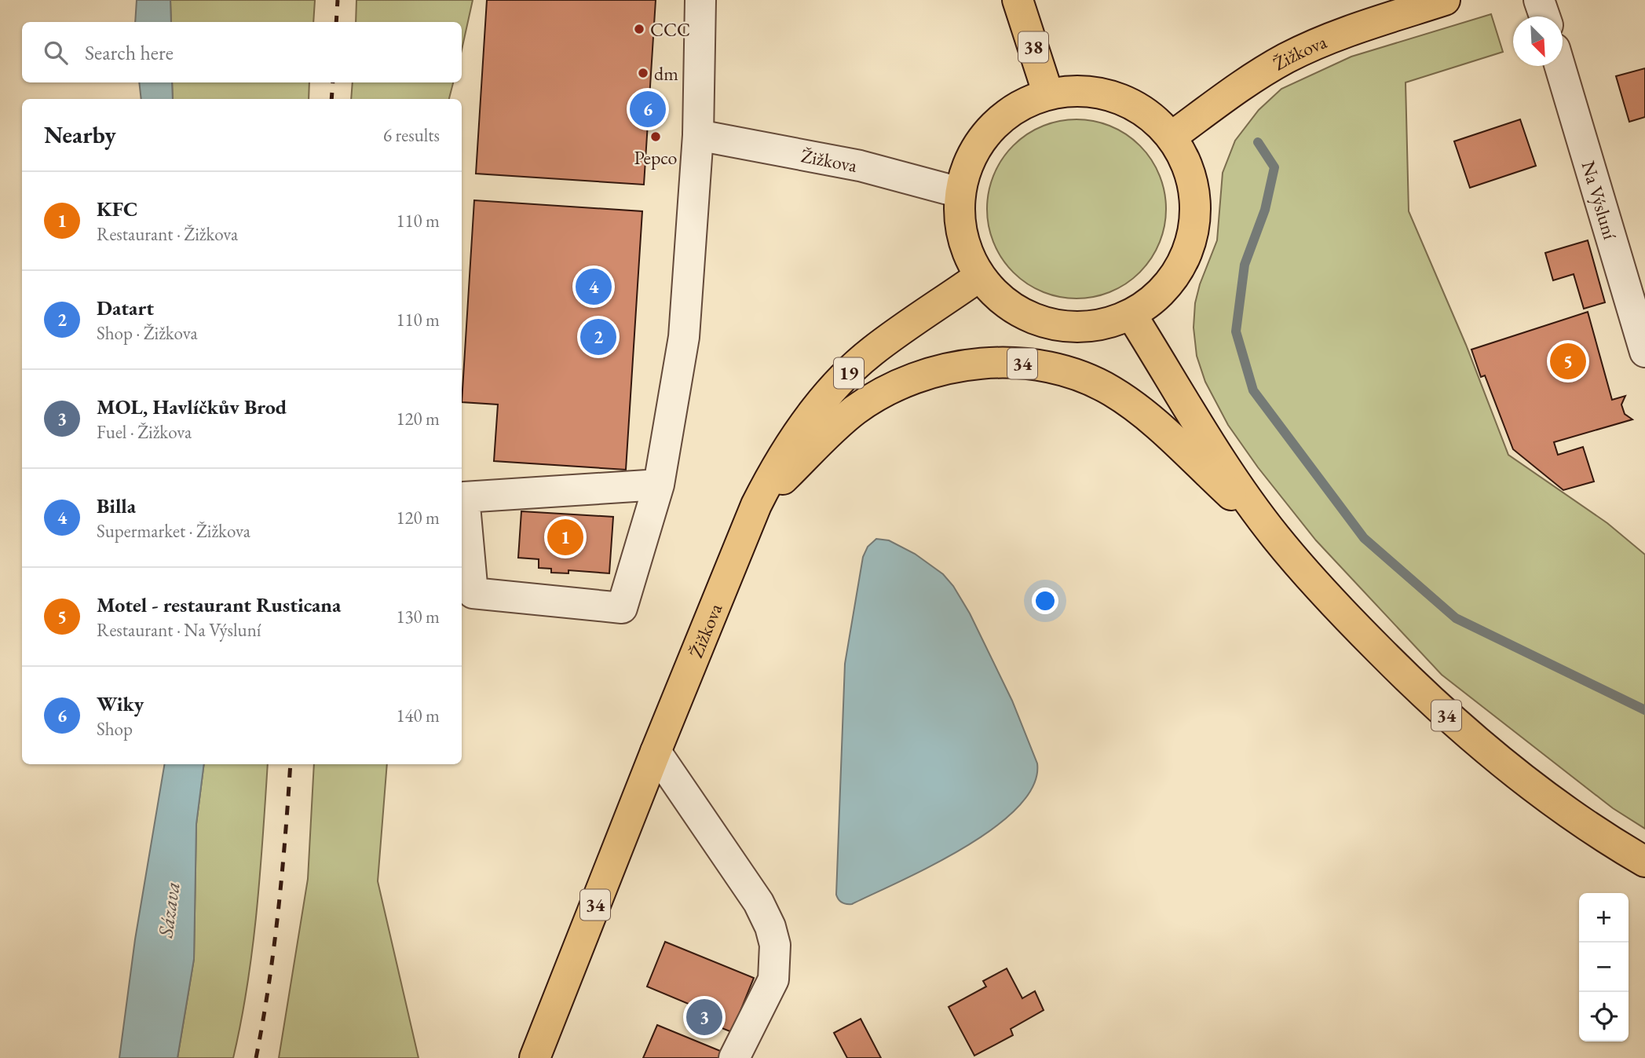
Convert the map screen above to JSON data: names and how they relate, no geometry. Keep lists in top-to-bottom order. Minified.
{"streets":{"main road":["38","Žižkova","34","19"],"street":["Na Výsluní"]},"crossings":[["38","34"],["Žižkova","34"]],"water":["Sázava"],"places":["CCC","dm","Pepco"],"north":"bottom right","page":{"search":"Search here","pins":["6","4","2","5","1","3"],"heading":["Nearby","6 results"],"list":[{"mark":"1","name":"KFC","note":"Restaurant · Žižkova","value":"110 m"},{"mark":"2","name":"Datart","note":"Shop · Žižkova","value":"110 m"},{"mark":"3","name":"MOL, Havlíčkův Brod","note":"Fuel · Žižkova","value":"120 m"},{"mark":"4","name":"Billa","note":"Supermarket · Žižkova","value":"120 m"},{"mark":"5","name":"Motel - restaurant Rusticana","note":"Restaurant · Na Výsluní","value":"130 m"},{"mark":"6","name":"Wiky","note":"Shop","value":"140 m"}],"map_buttons":["+","−"]}}
